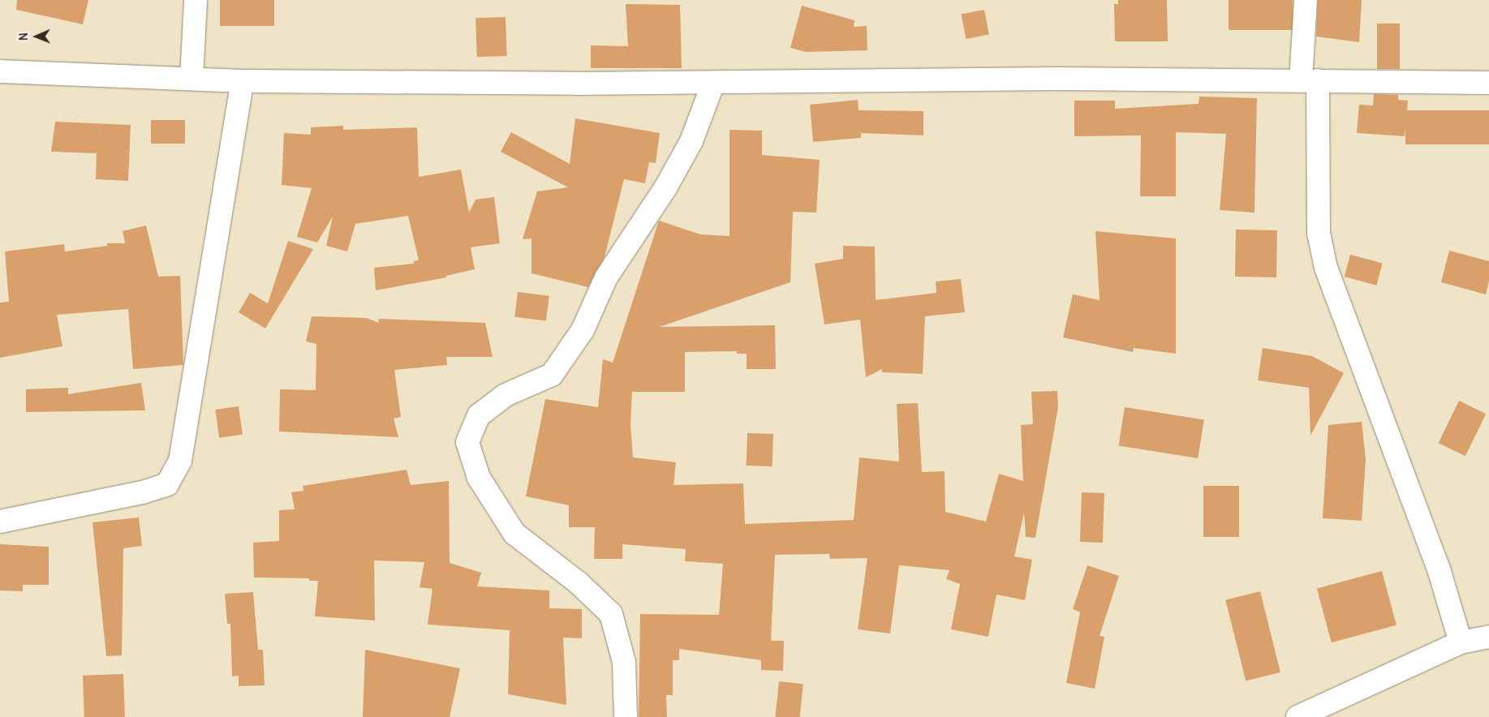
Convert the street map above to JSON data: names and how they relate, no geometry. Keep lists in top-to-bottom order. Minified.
{"north":"left"}
